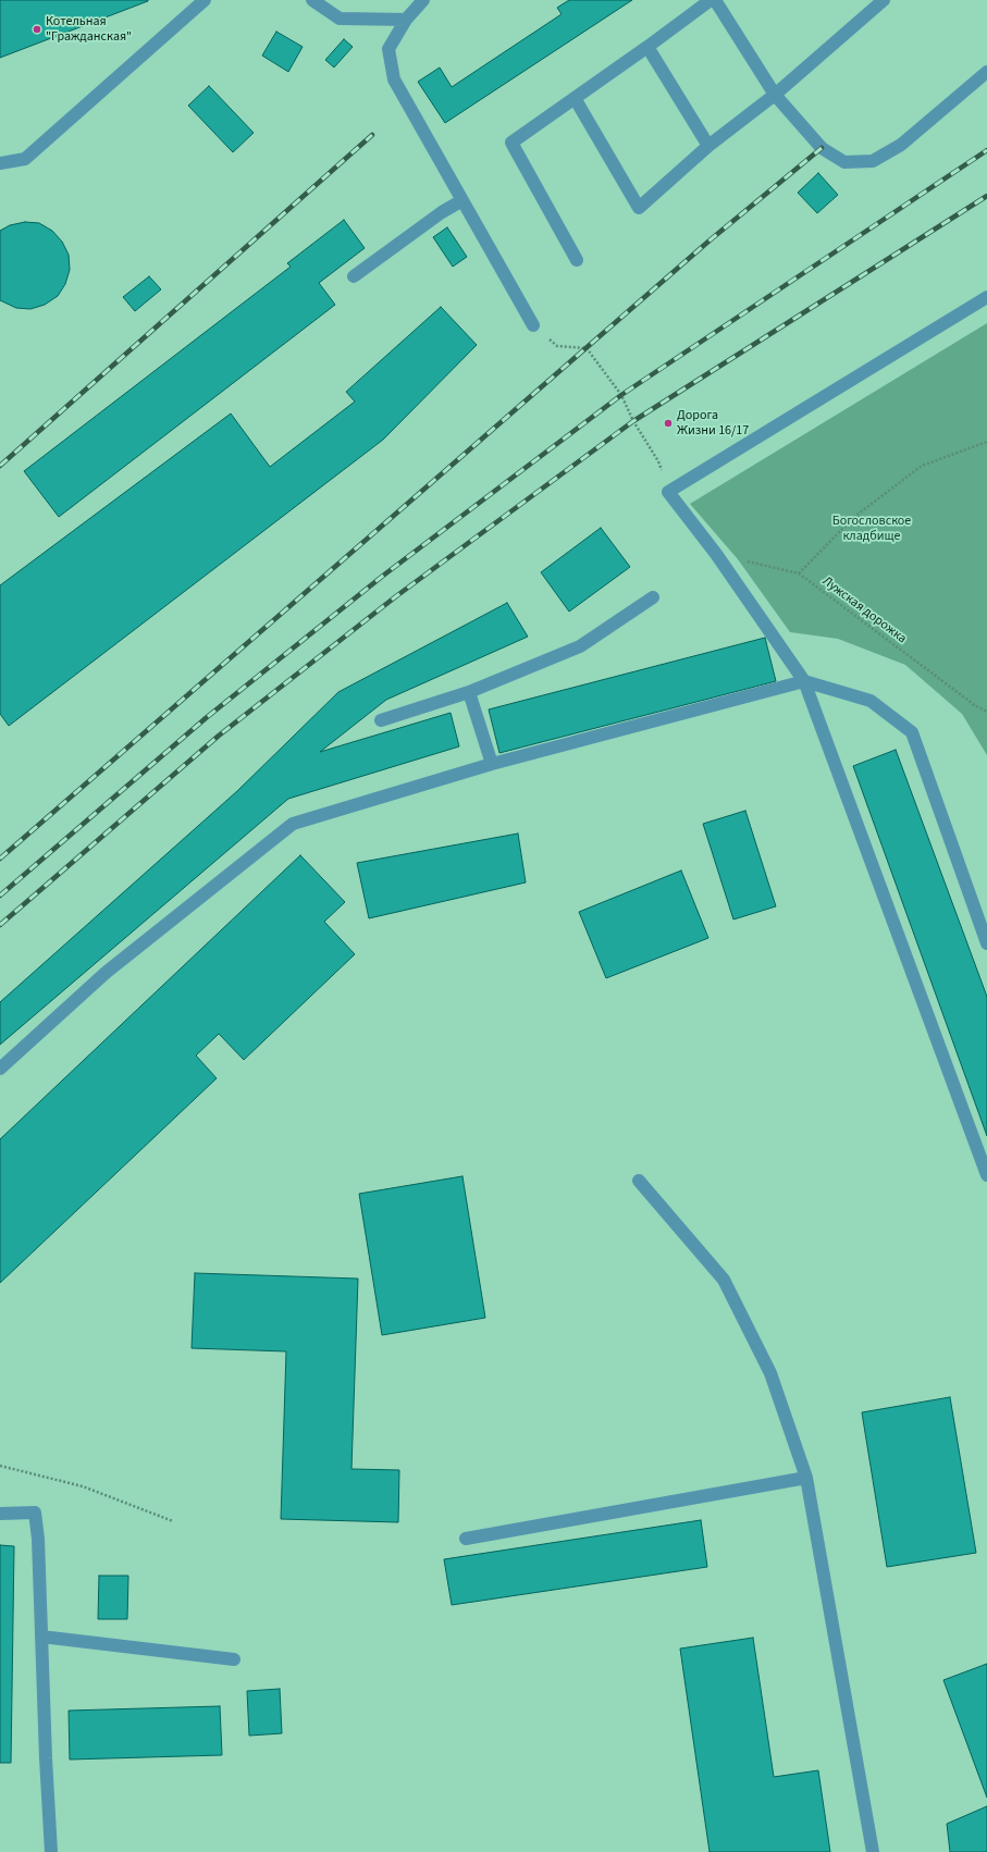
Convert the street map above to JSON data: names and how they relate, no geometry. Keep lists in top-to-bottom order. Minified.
{"streets":{"path":["Лужская дорожка"]},"parks":["Богословское кладбище"],"places":["Котельная \"Гражданская\"","Дорога Жизни 16/17"]}
